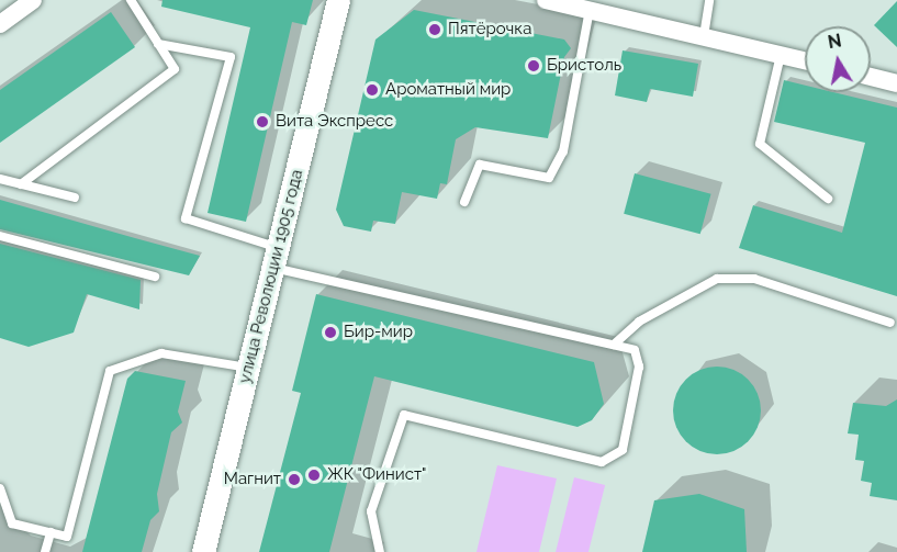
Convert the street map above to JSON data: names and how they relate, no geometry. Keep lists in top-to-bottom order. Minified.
{"streets":{"street":["улица Революции 1905 года"]},"places":["Пятёрочка","Бристоль","Ароматный мир","Вита Экспресс","Бир-мир","ЖК \"Финист\"","Магнит"],"north":"top"}
